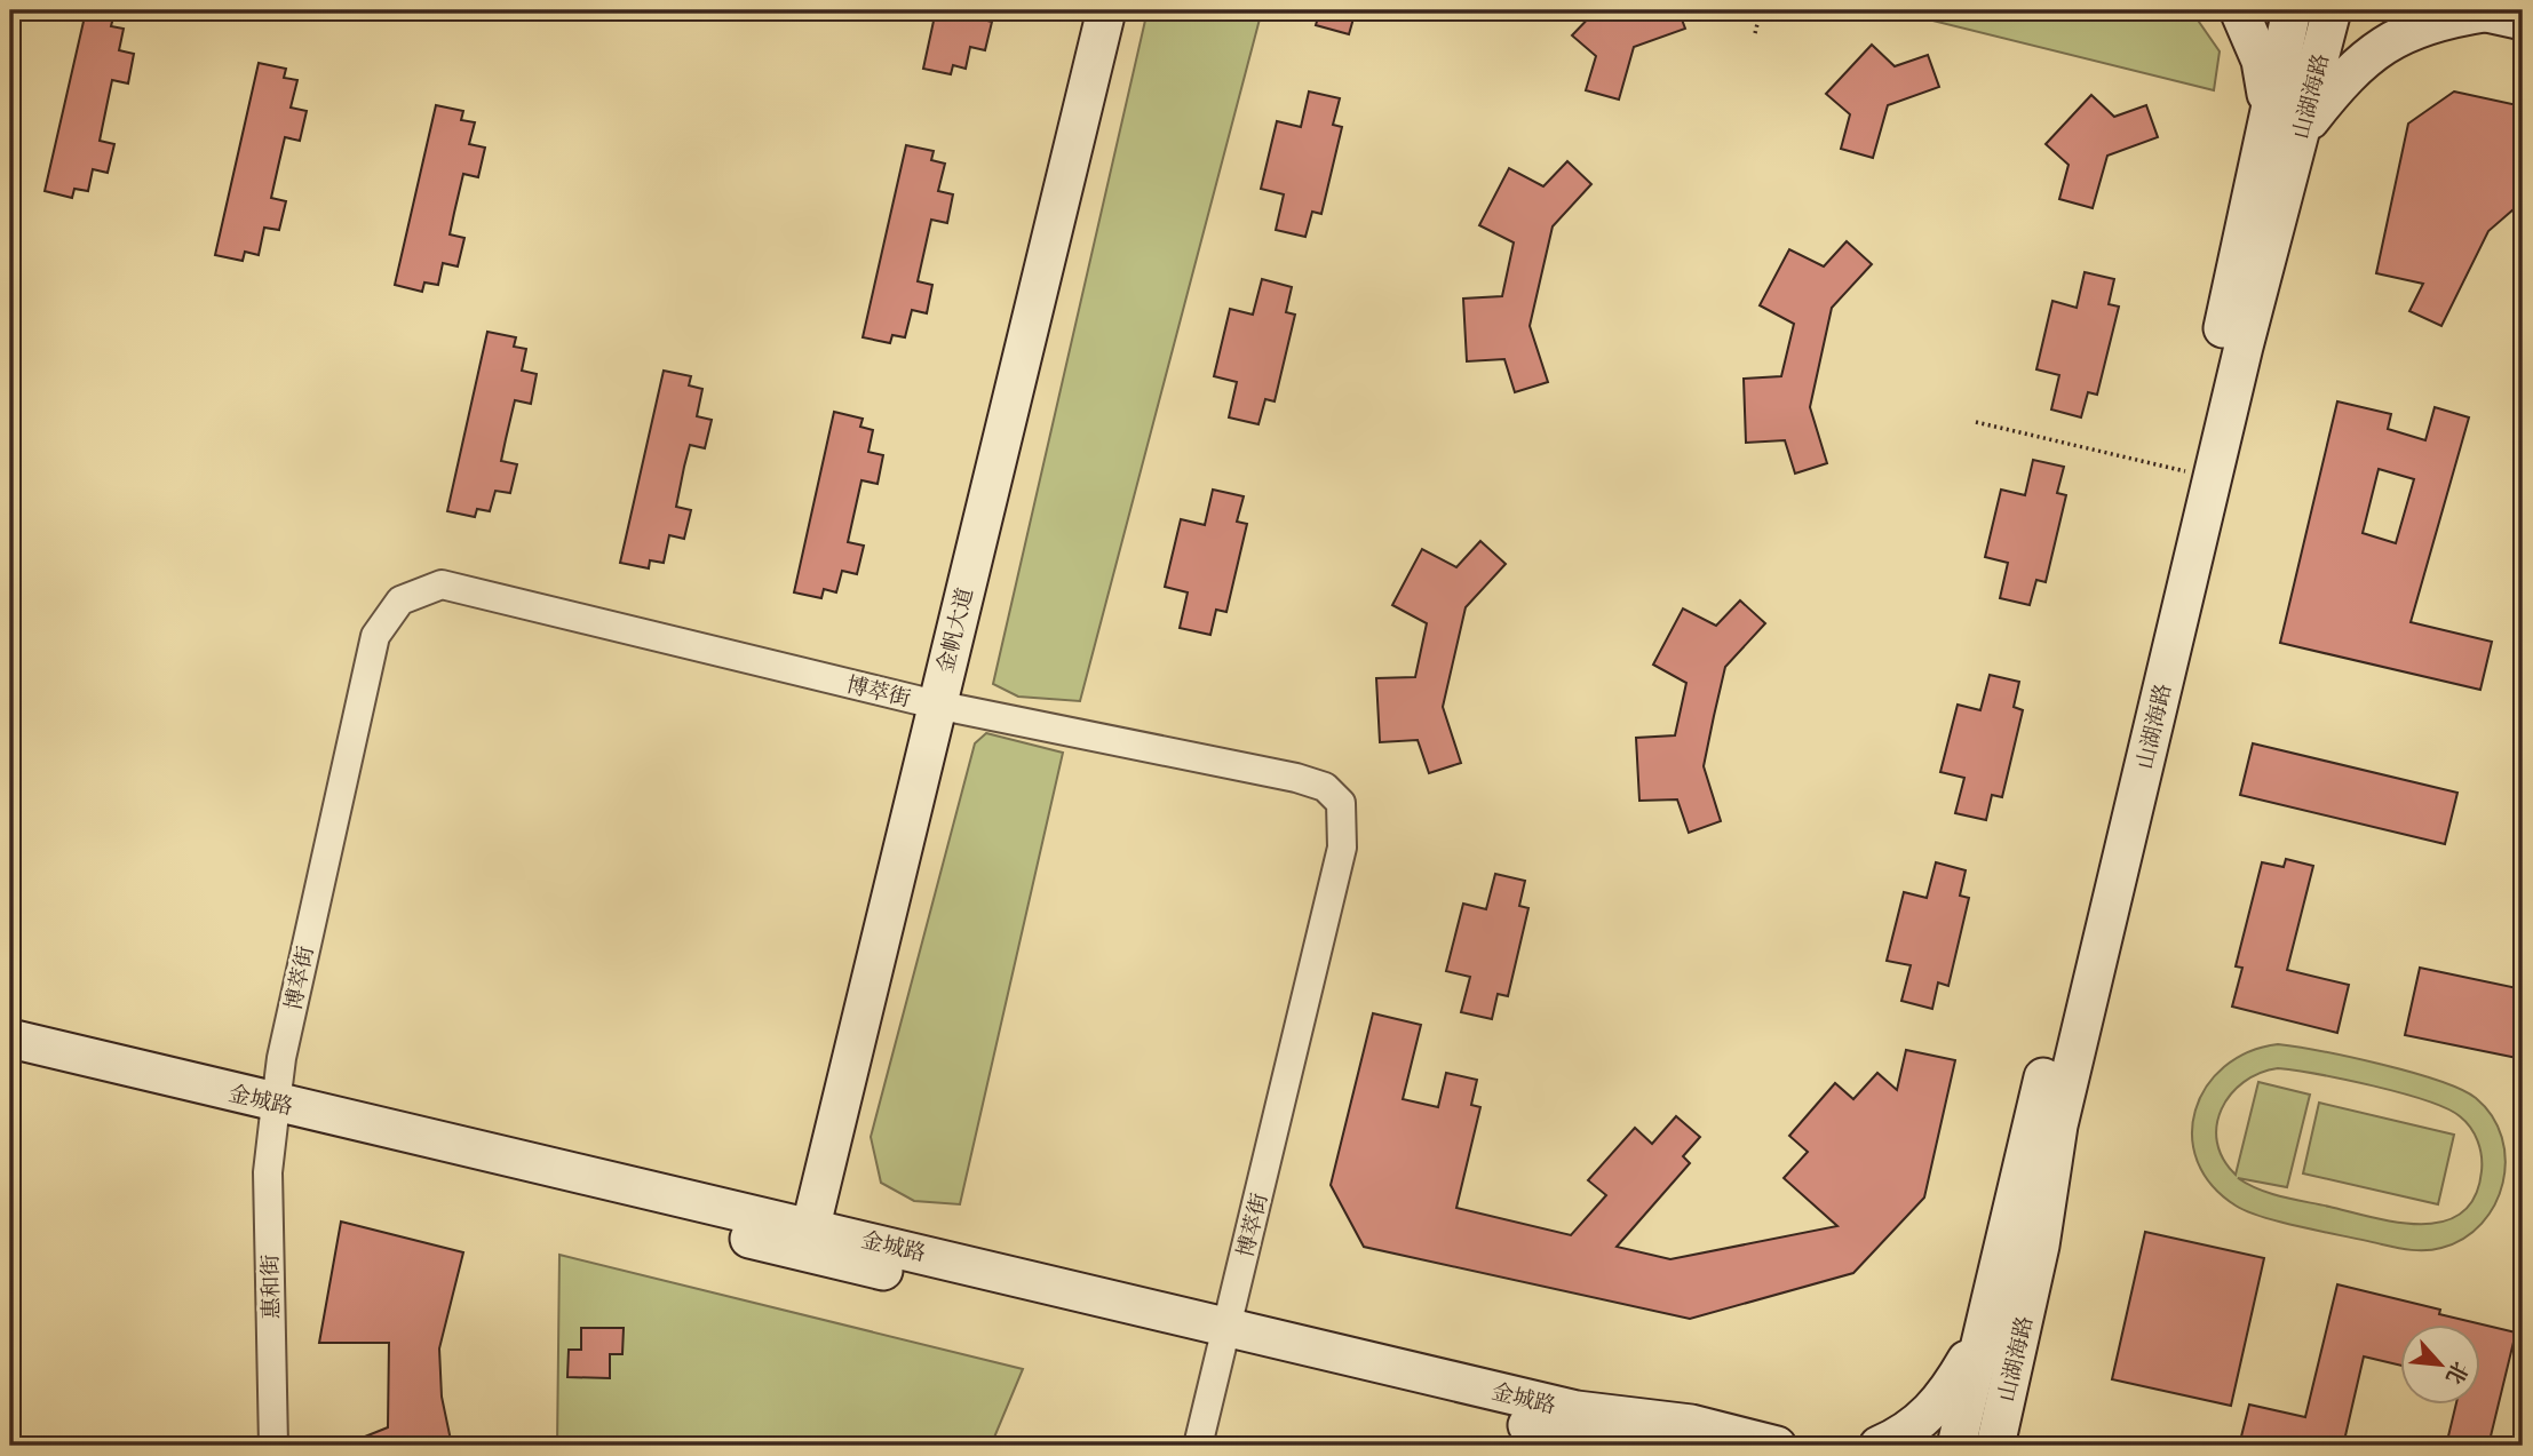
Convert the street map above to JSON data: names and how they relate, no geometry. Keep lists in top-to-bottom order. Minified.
{"streets":{"street":["山湖海路","金帆大道","博萃街","金城路","惠和街"]},"crossings":[["金帆大道","博萃街"],["金帆大道","金城路"],["博萃街","金城路"],["博萃街","惠和街"],["金城路","惠和街"]],"north":"bottom right"}
